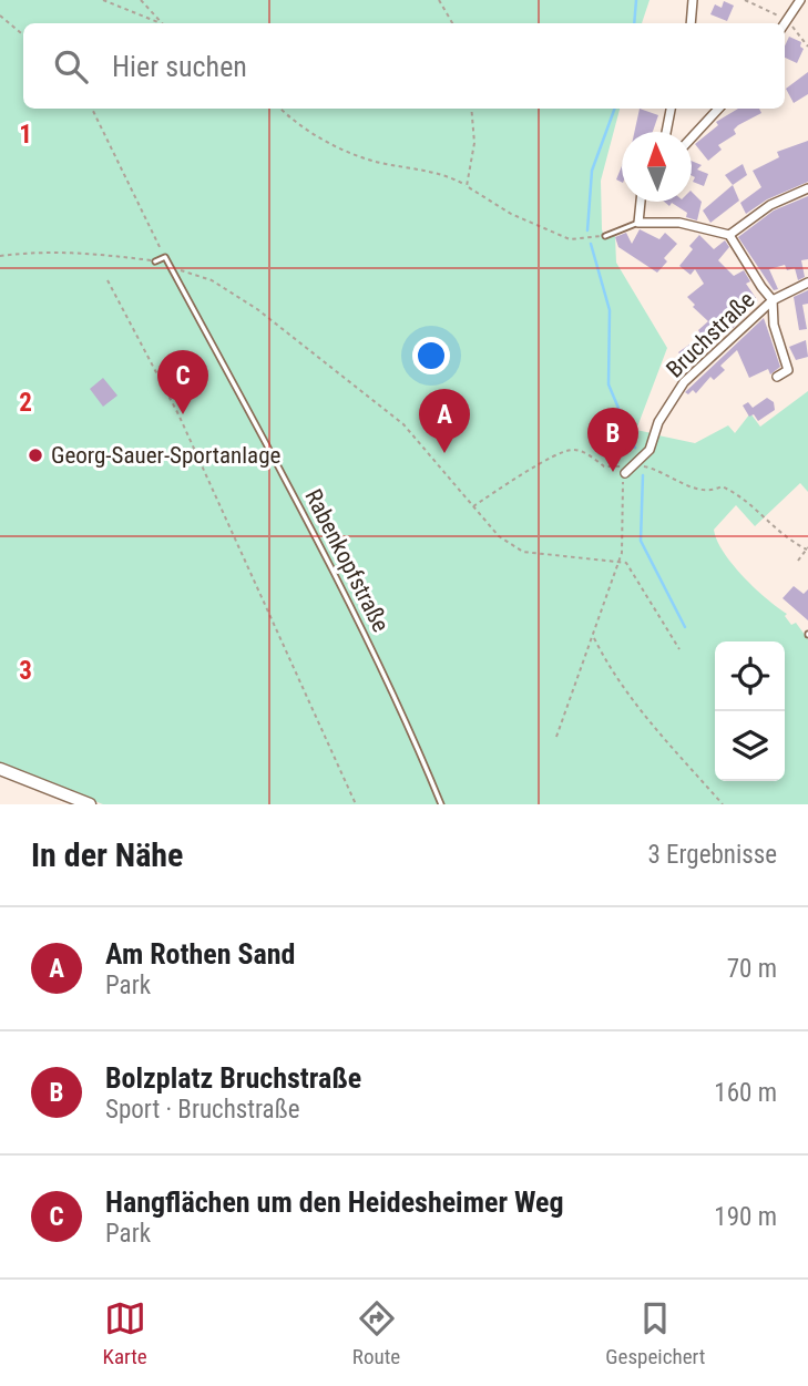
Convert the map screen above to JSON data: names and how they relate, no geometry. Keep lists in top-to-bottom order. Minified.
{"streets":{"street":["Bruchstraße"],"lane":["Rabenkopfstraße"]},"places":["Georg-Sauer-Sportanlage"],"north":"top","page":{"search":"Hier suchen","pins":["C","A","B"],"heading":["In der Nähe","3 Ergebnisse"],"list":[{"mark":"A","name":"Am Rothen Sand","note":"Park","value":"70 m"},{"mark":"B","name":"Bolzplatz Bruchstraße","note":"Sport · Bruchstraße","value":"160 m"},{"mark":"C","name":"Hangflächen um den Heidesheimer Weg","note":"Park","value":"190 m"}],"nav":["Karte","Route","Gespeichert"]},"grid":{"rows":["1","2","3"]}}
